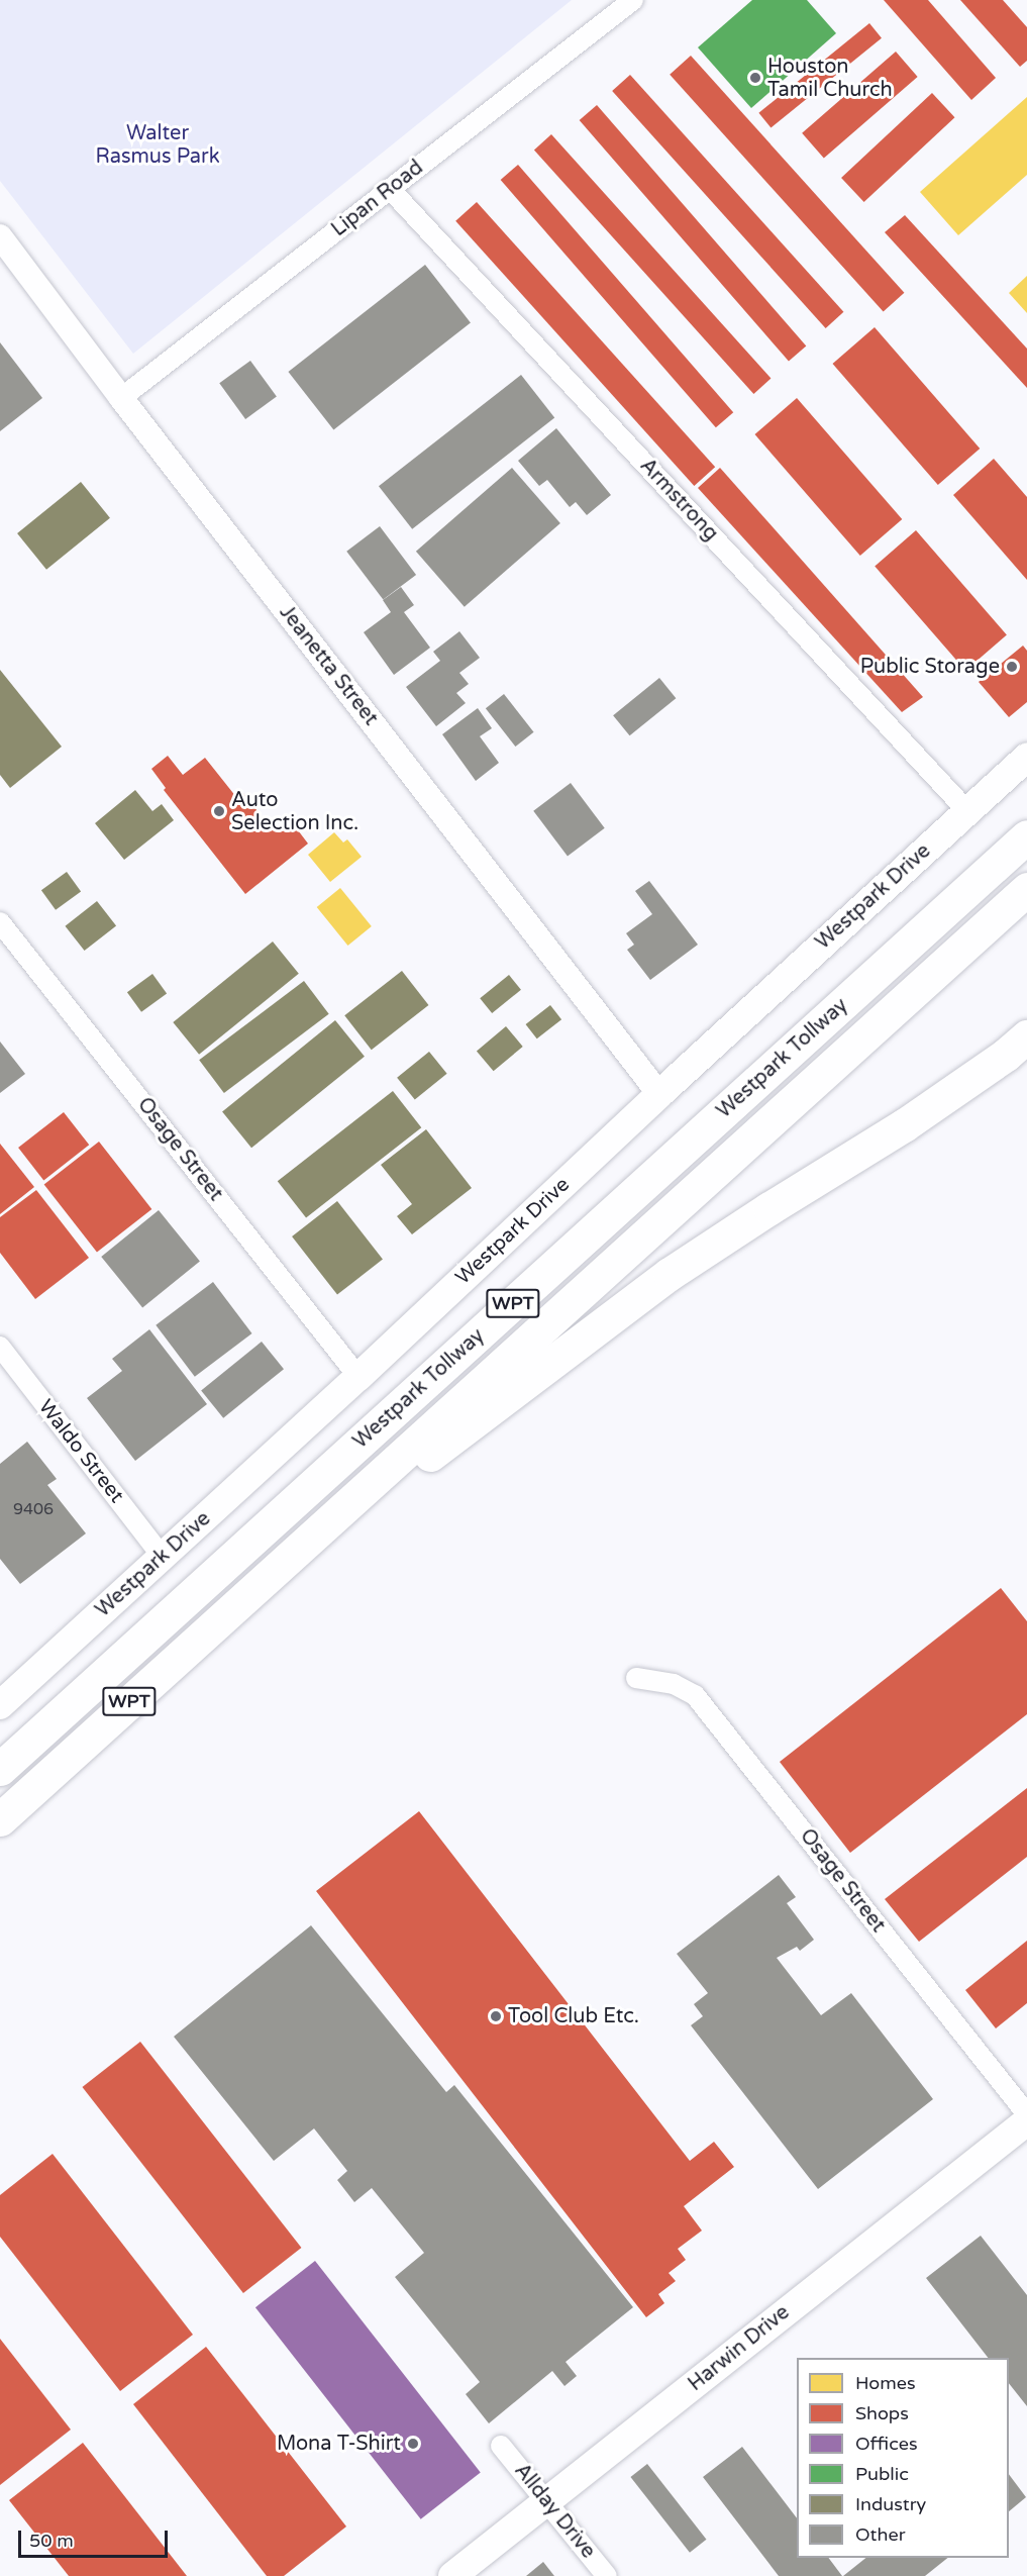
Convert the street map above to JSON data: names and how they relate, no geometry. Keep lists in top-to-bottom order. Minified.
{"streets":{"highway":["Westpark Tollway","WPT"],"main road":["Westpark Drive","Harwin Drive"],"street":["Lipan Road","Armstrong","Jeanetta Street","Osage Street","Waldo Street","Allday Drive"]},"crossings":[["Lipan Road","Armstrong"],["Lipan Road","Jeanetta Street"],["Armstrong","Westpark Drive"],["Jeanetta Street","Westpark Drive"],["Westpark Drive","Osage Street"],["Westpark Drive","Waldo Street"],["Harwin Drive","Allday Drive"]],"parks":["Walter Rasmus Park"],"places":["Houston Tamil Church","Public Storage","Auto Selection Inc.","Tool Club Etc.","Mona T-Shirt"],"house_numbers":["9406"],"legend":["Homes","Shops","Offices","Public","Industry","Other"],"scale_bar":"50 m"}
